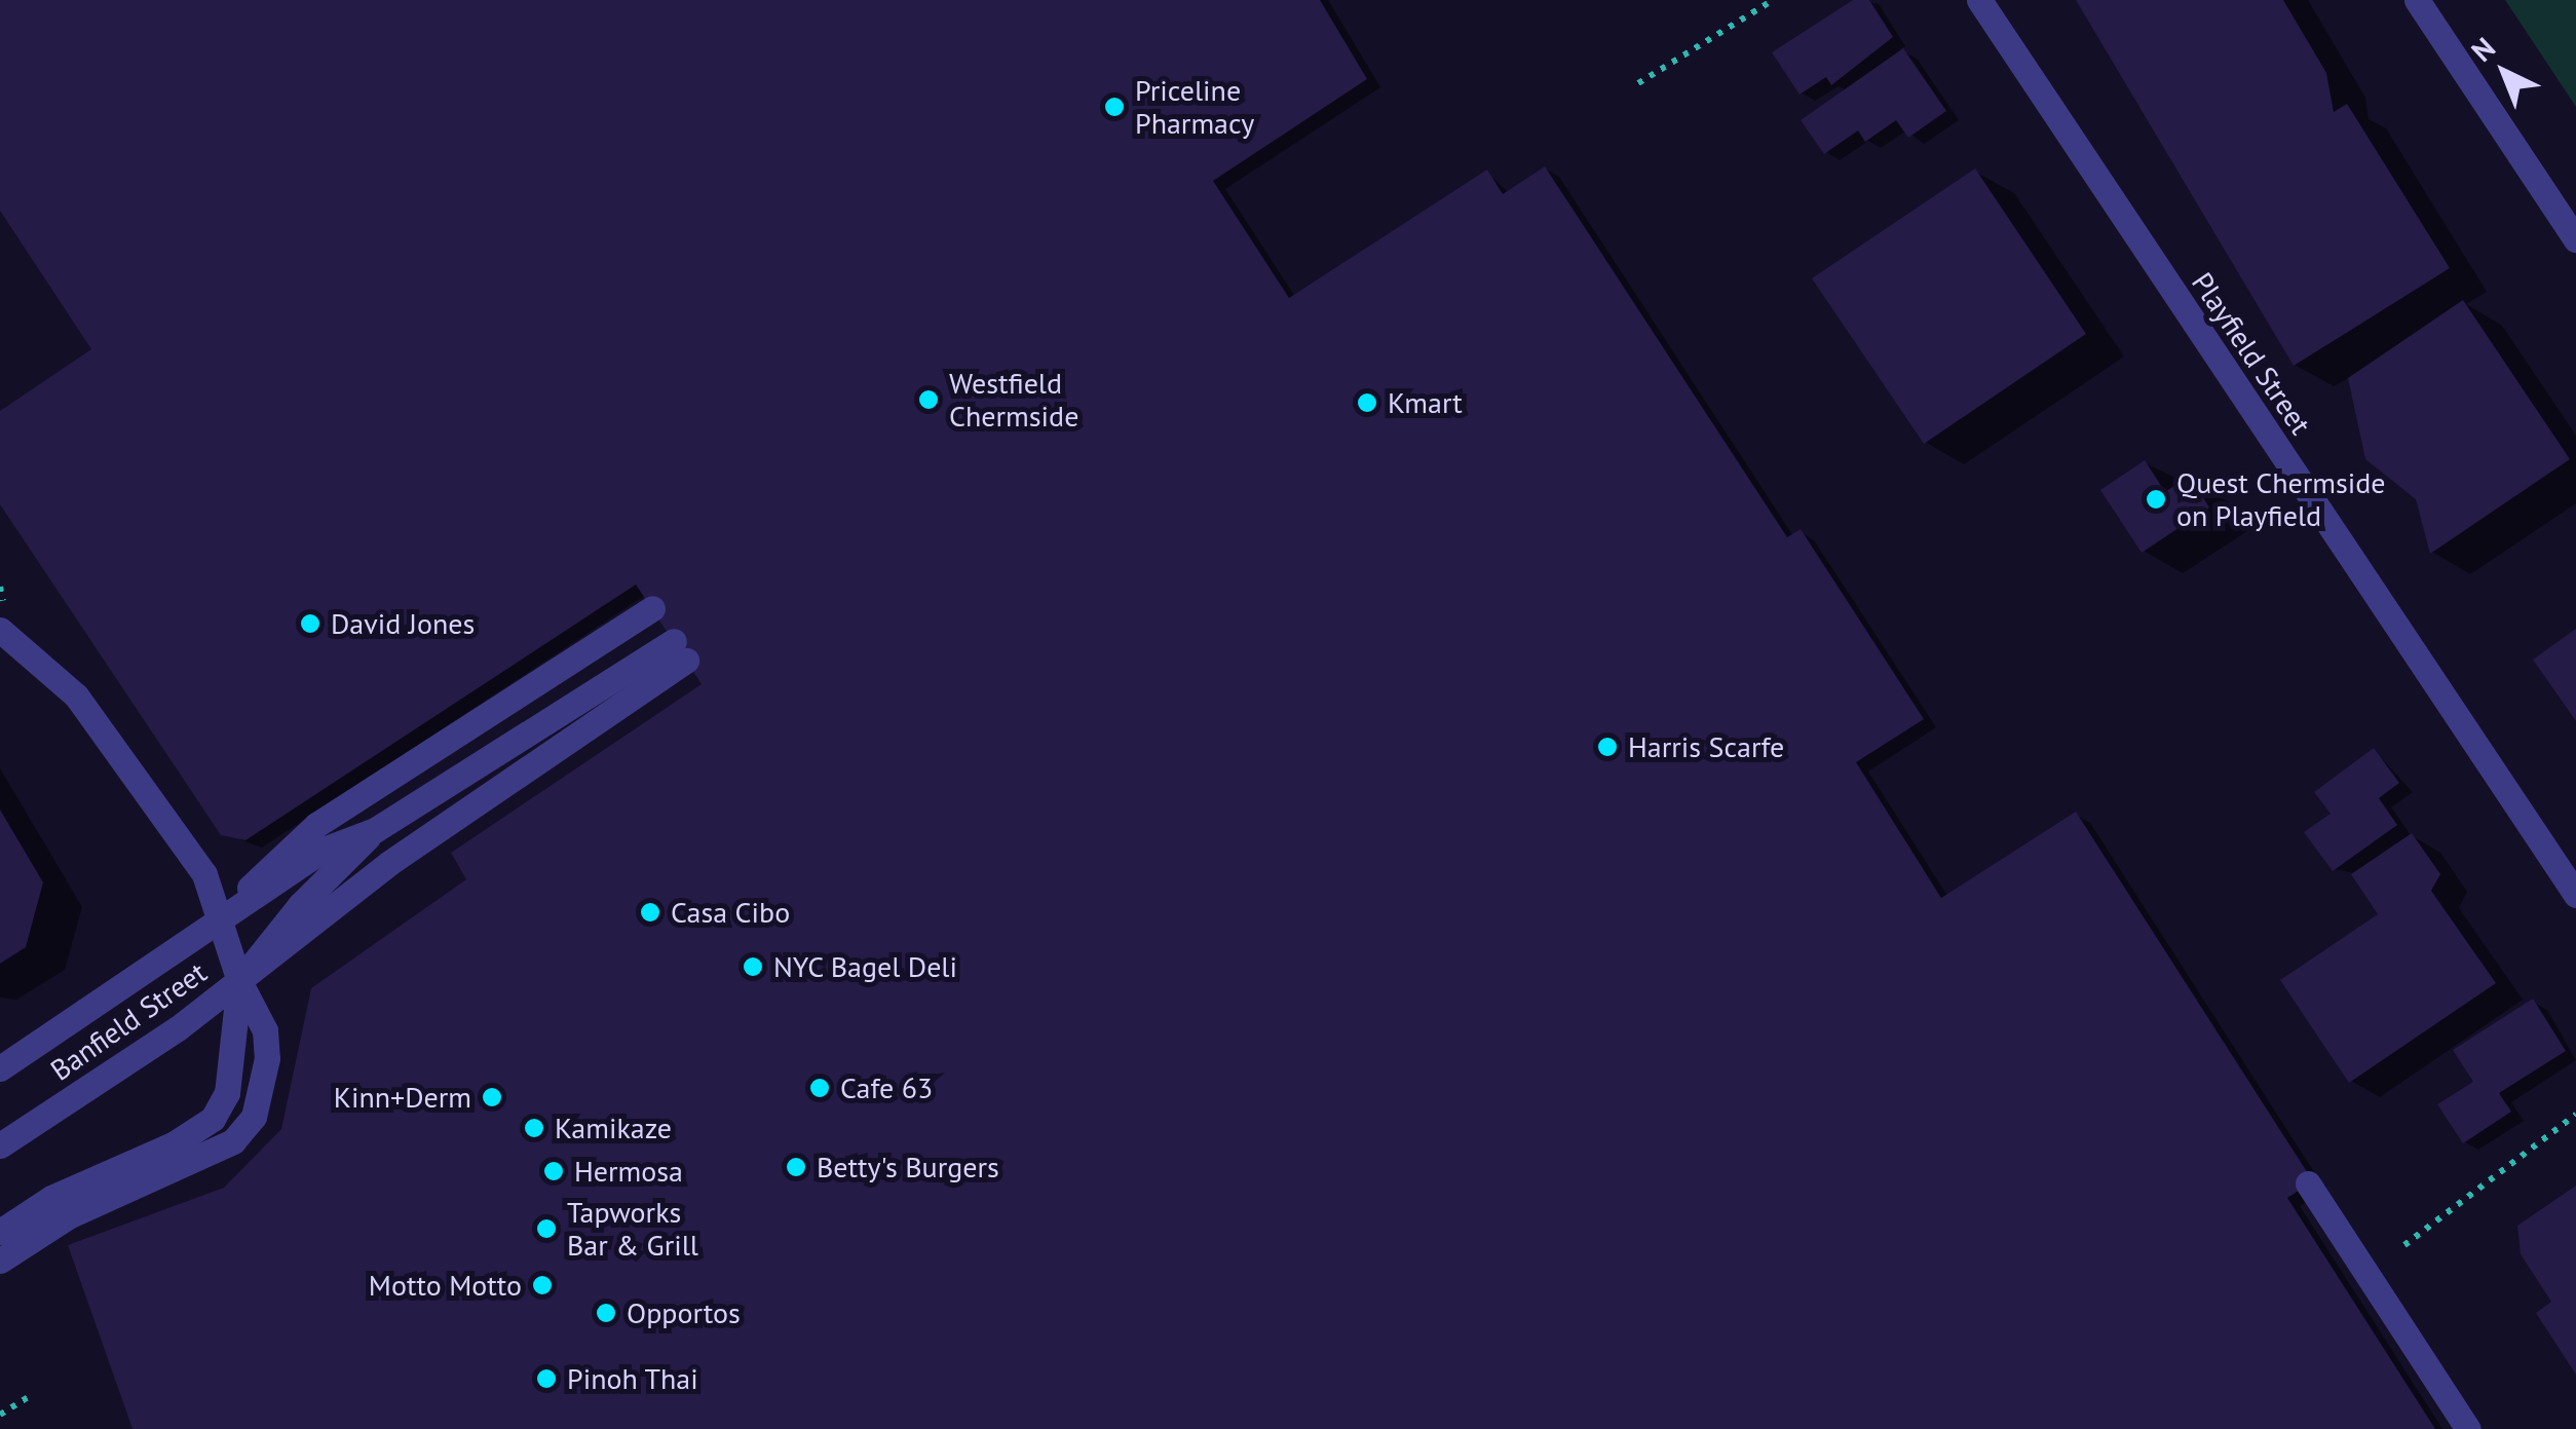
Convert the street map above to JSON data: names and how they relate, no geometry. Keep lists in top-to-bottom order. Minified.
{"streets":{"street":["Playfield Street","Banfield Street"]},"places":["Priceline Pharmacy","Westfield Chermside","Kmart","Quest Chermside on Playfield","David Jones","Harris Scarfe","Casa Cibo","NYC Bagel Deli","Cafe 63","Kinn+Derm","Kamikaze","Betty's Burgers","Hermosa","Tapworks Bar & Grill","Motto Motto","Opportos","Pinoh Thai"],"north":"top left"}
